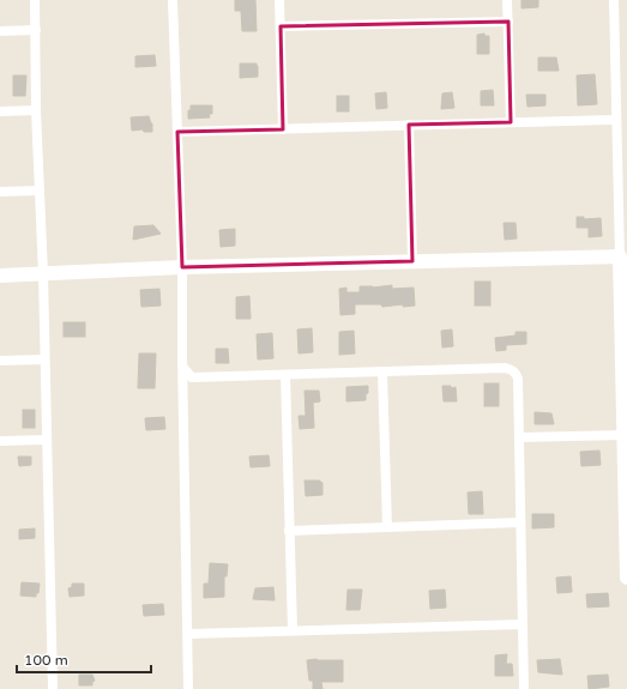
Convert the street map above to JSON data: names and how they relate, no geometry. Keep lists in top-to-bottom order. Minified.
{"scale_bar":"100 m"}
